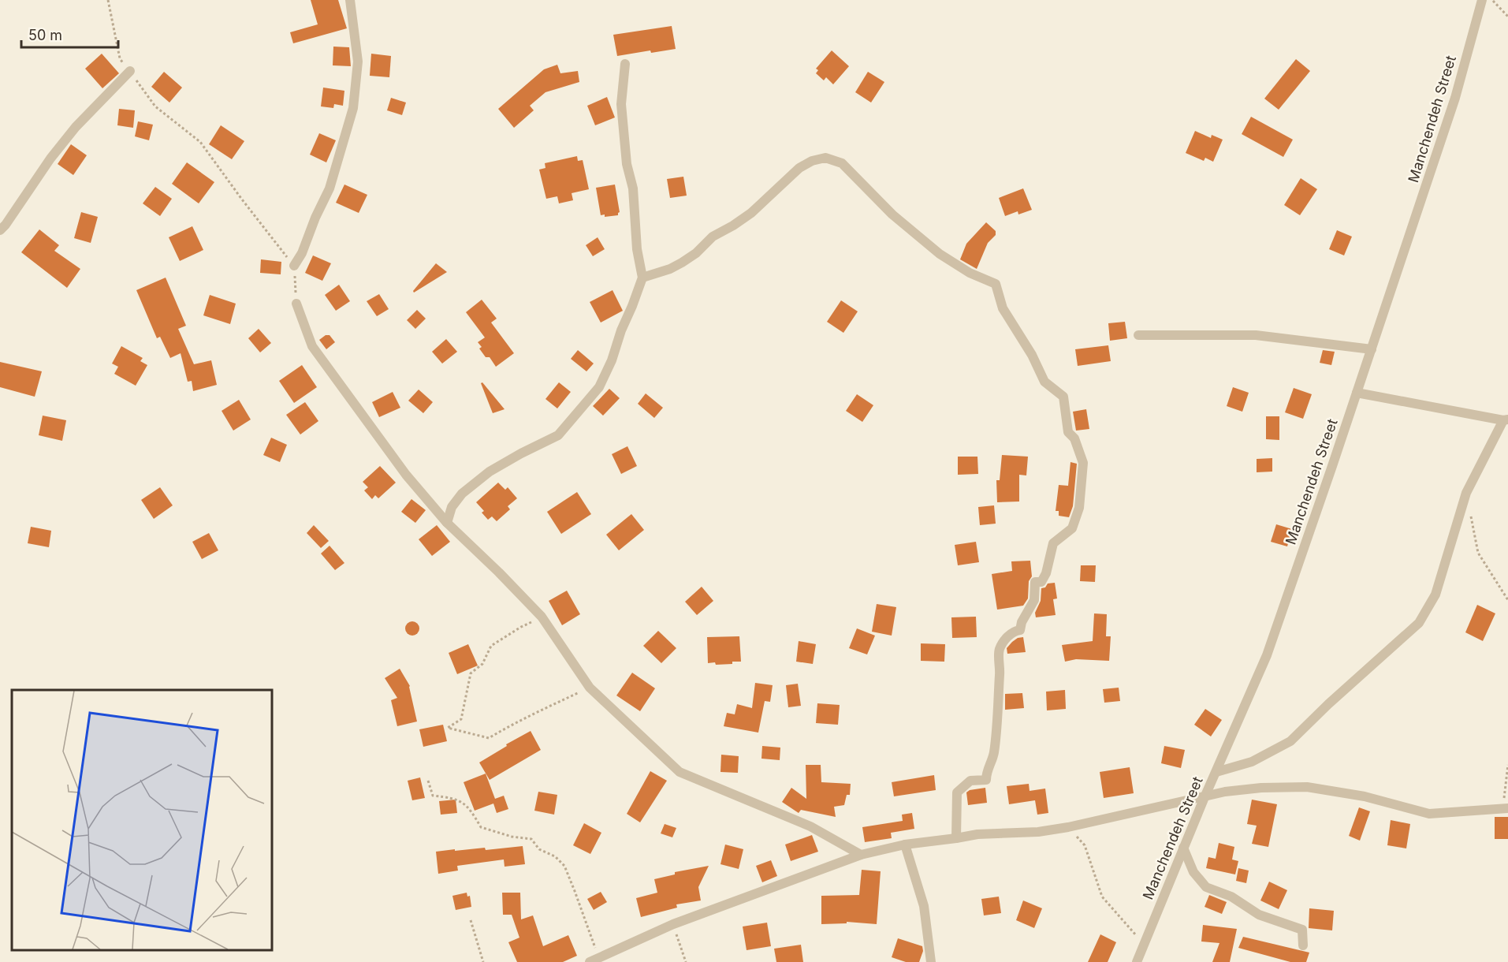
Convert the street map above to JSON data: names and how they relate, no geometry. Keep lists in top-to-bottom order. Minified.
{"streets":{"street":["Manchendeh Street"]},"scale_bar":"50 m"}
